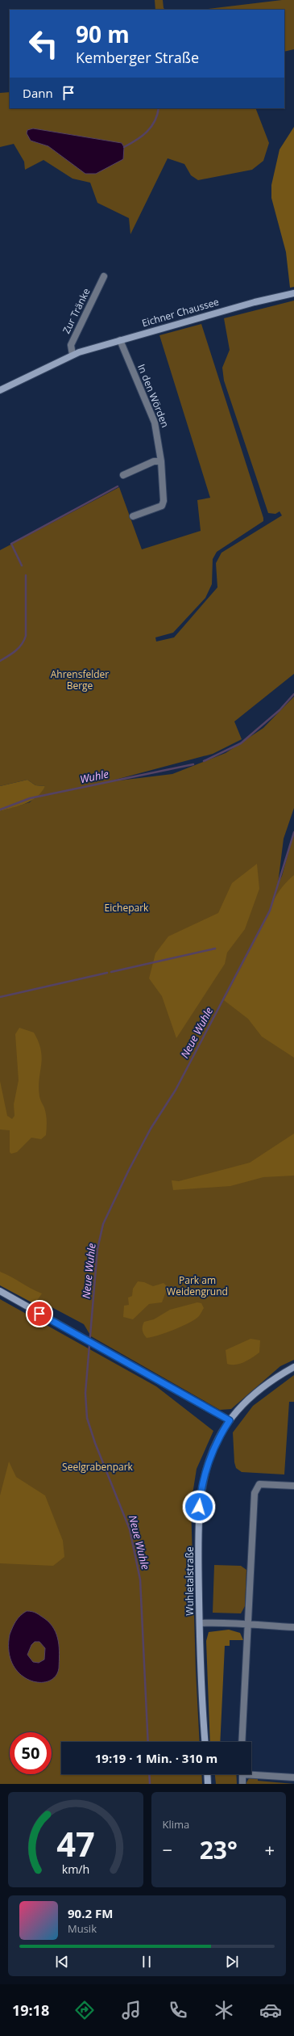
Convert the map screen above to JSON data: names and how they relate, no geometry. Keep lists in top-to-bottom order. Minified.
{"streets":{"main road":["Eichner Chaussee","Wuhletalstraße"],"street":["Zur Tränke","In den Wörden"]},"crossings":[["Zur Tränke","Eichner Chaussee"],["Eichner Chaussee","In den Wörden"]],"water":["Wuhle","Neue Wuhle"],"parks":["Ahrensfelder Berge","Eichepark","Park am Weidengrund","Seelgrabenpark"],"page":{"turn":["90 m","Kemberger Straße"],"then":"Dann","limit":"50","trip":"19:19 · 1 Min. · 310 m","tile":"Klima","heat":["−","23°","+"],"song":["90.2 FM","Musik"],"tabs":"19:18","gauge":["47","km/h"]}}
